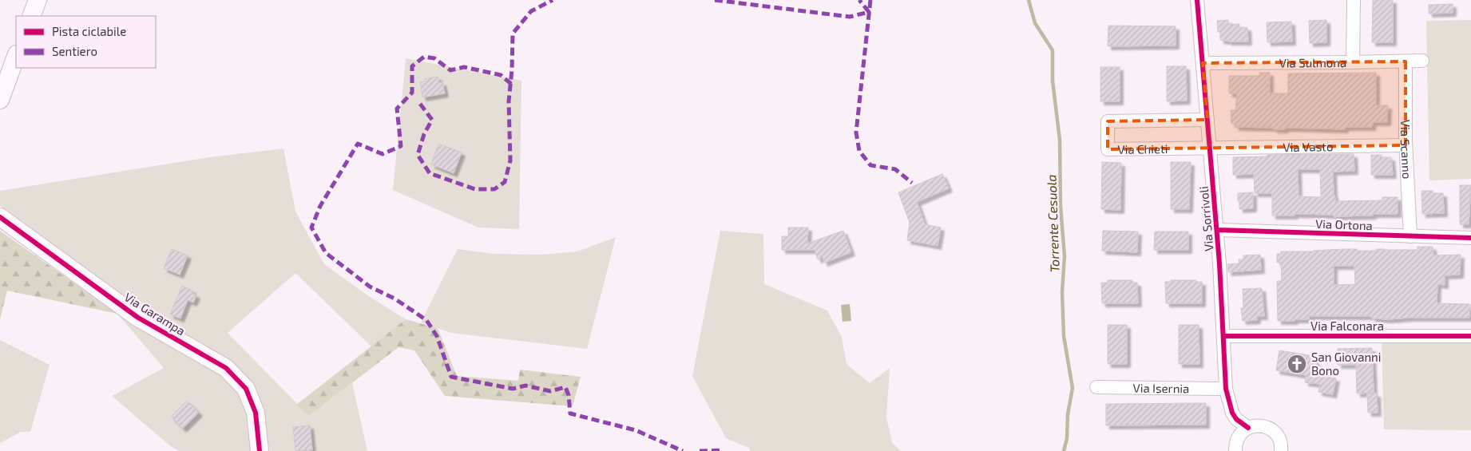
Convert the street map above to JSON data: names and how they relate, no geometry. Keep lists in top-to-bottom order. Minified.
{"streets":{"street":["Via Sulmona","Via Vasto","Via Chieti","Via Scanno","Via Sorrivoli","Via Ortona","Via Garampa","Via Falconara","Via Isernia"]},"crossings":[["Via Sulmona","Via Scanno"],["Via Sulmona","Via Sorrivoli"],["Via Vasto","Via Chieti"],["Via Vasto","Via Scanno"],["Via Vasto","Via Sorrivoli"],["Via Chieti","Via Sorrivoli"],["Via Scanno","Via Ortona"],["Via Sorrivoli","Via Ortona"],["Via Sorrivoli","Via Falconara"],["Via Sorrivoli","Via Isernia"]],"water":["Torrente Cesuola"],"places":{"church":["San Giovanni Bono"]},"legend":["Pista ciclabile","Sentiero"]}
